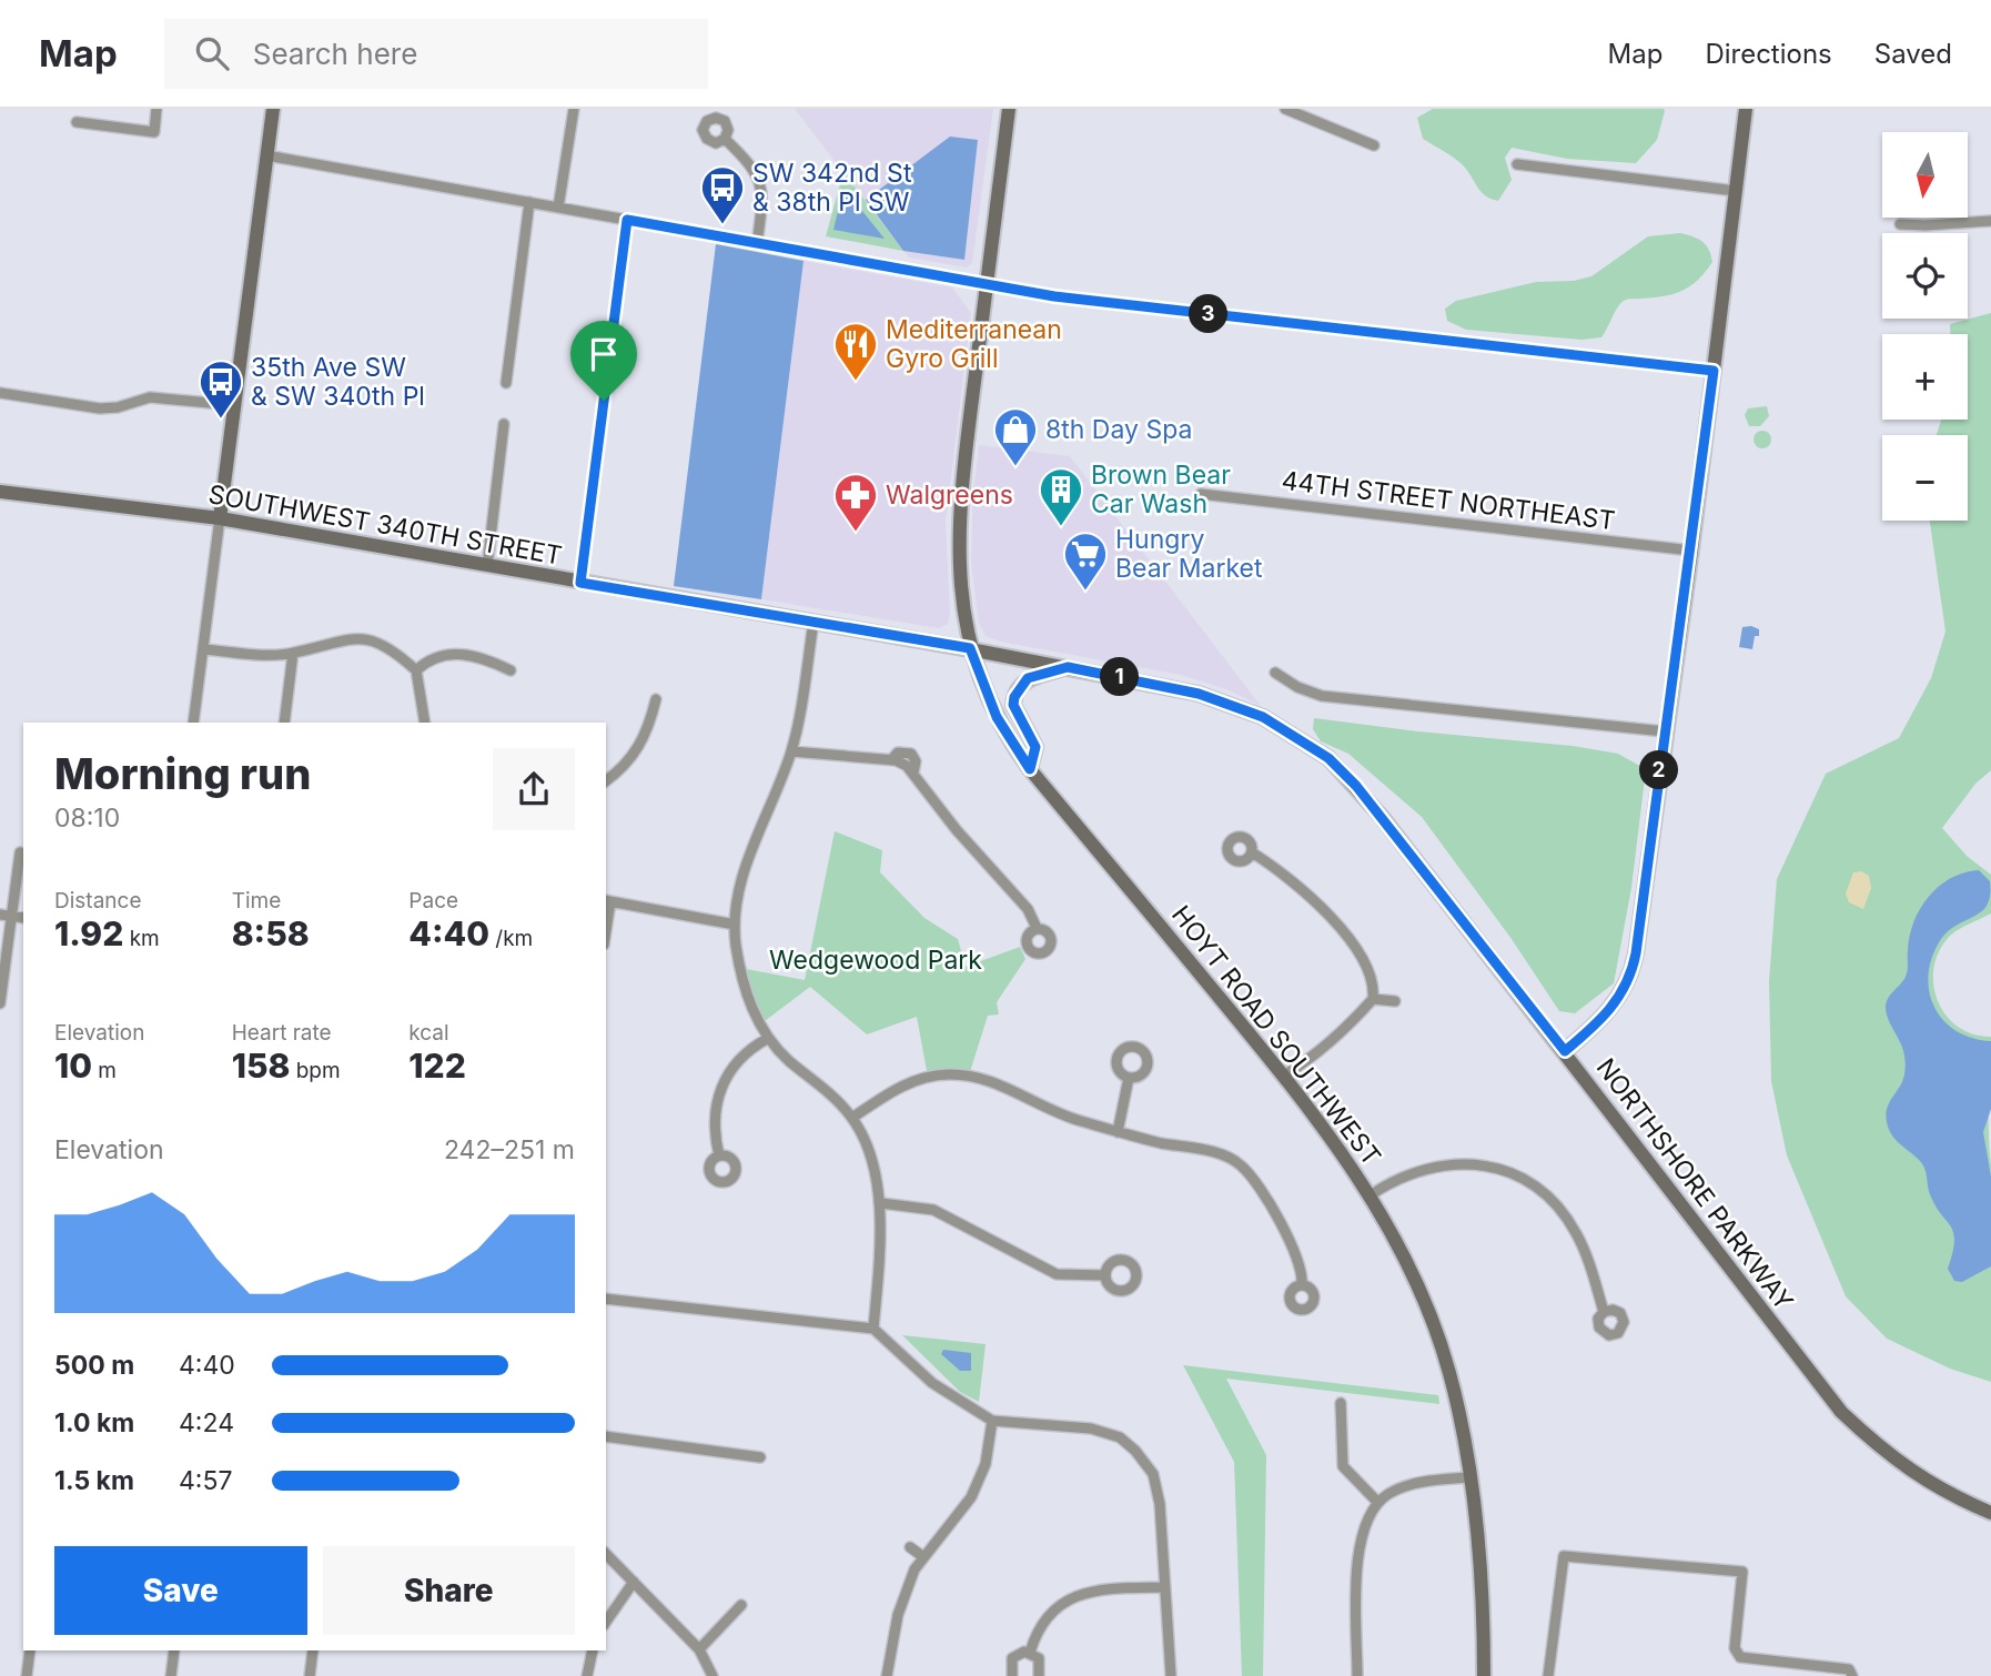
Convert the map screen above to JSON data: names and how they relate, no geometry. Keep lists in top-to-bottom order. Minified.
{"streets":{"main road":["SOUTHWEST 340TH STREET","HOYT ROAD SOUTHWEST","NORTHSHORE PARKWAY"],"street":["44TH STREET NORTHEAST"]},"crossings":[["SOUTHWEST 340TH STREET","HOYT ROAD SOUTHWEST"],["SOUTHWEST 340TH STREET","NORTHSHORE PARKWAY"]],"parks":["Wedgewood Park"],"places":{"bus stop":["SW 342nd St & 38th Pl SW","35th Ave SW & SW 340th Pl"],"restaurant":["Mediterranean Gyro Grill"],"shop":["8th Day Spa"],"building":["Brown Bear Car Wash"],"pharmacy":["Walgreens"],"supermarket":["Hungry Bear Market"]},"north":"bottom","page":{"header":"Map","search":"Search here","nav":["Map","Directions","Saved"],"map_buttons":["+","−"],"pins":["3","1","2"],"heading":["Morning run","08:10"],"stats":[["Distance","1.92 km"],["Time","8:58"],["Pace","4:40 /km"],["Elevation","10 m"],["Heart rate","158 bpm"],["kcal","122"]],"chart":["Elevation","242–251 m"],"list":[{"name":"500 m","note":"4:40"},{"name":"1.0 km","note":"4:24"},{"name":"1.5 km","note":"4:57"}],"buttons":["Save","Share"]}}
